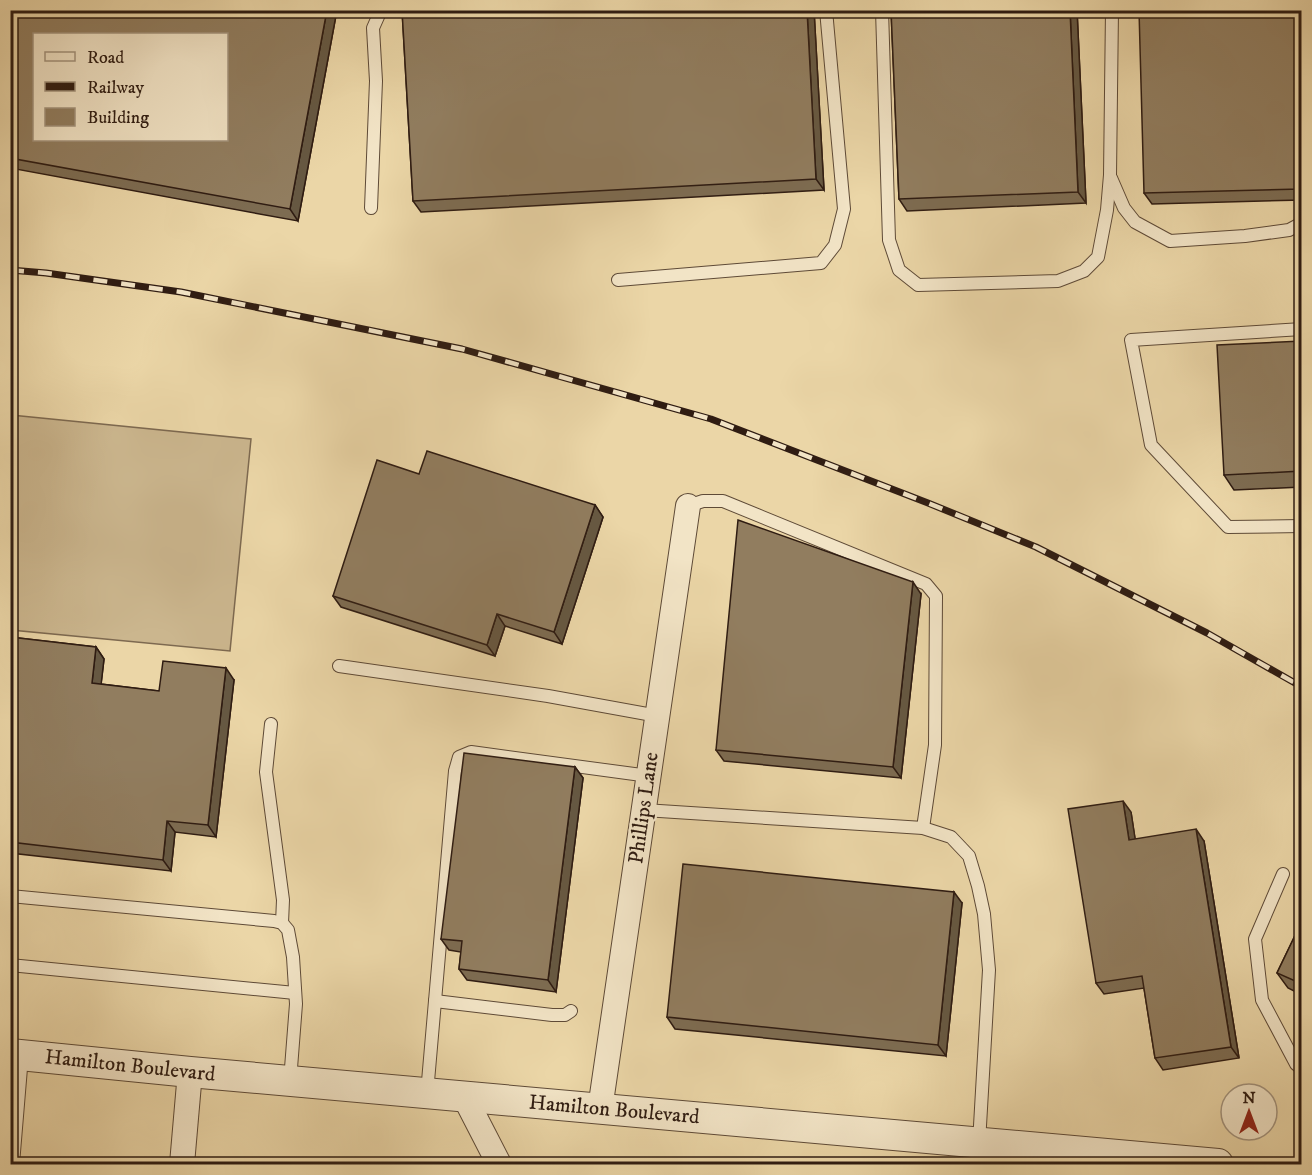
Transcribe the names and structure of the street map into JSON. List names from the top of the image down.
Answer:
{
  "streets": {
    "street": ["Phillips Lane", "Hamilton Boulevard"]
  },
  "crossings": [
    ["Phillips Lane", "Hamilton Boulevard"]
  ],
  "legend": ["Road", "Railway", "Building"],
  "north": "top"
}
